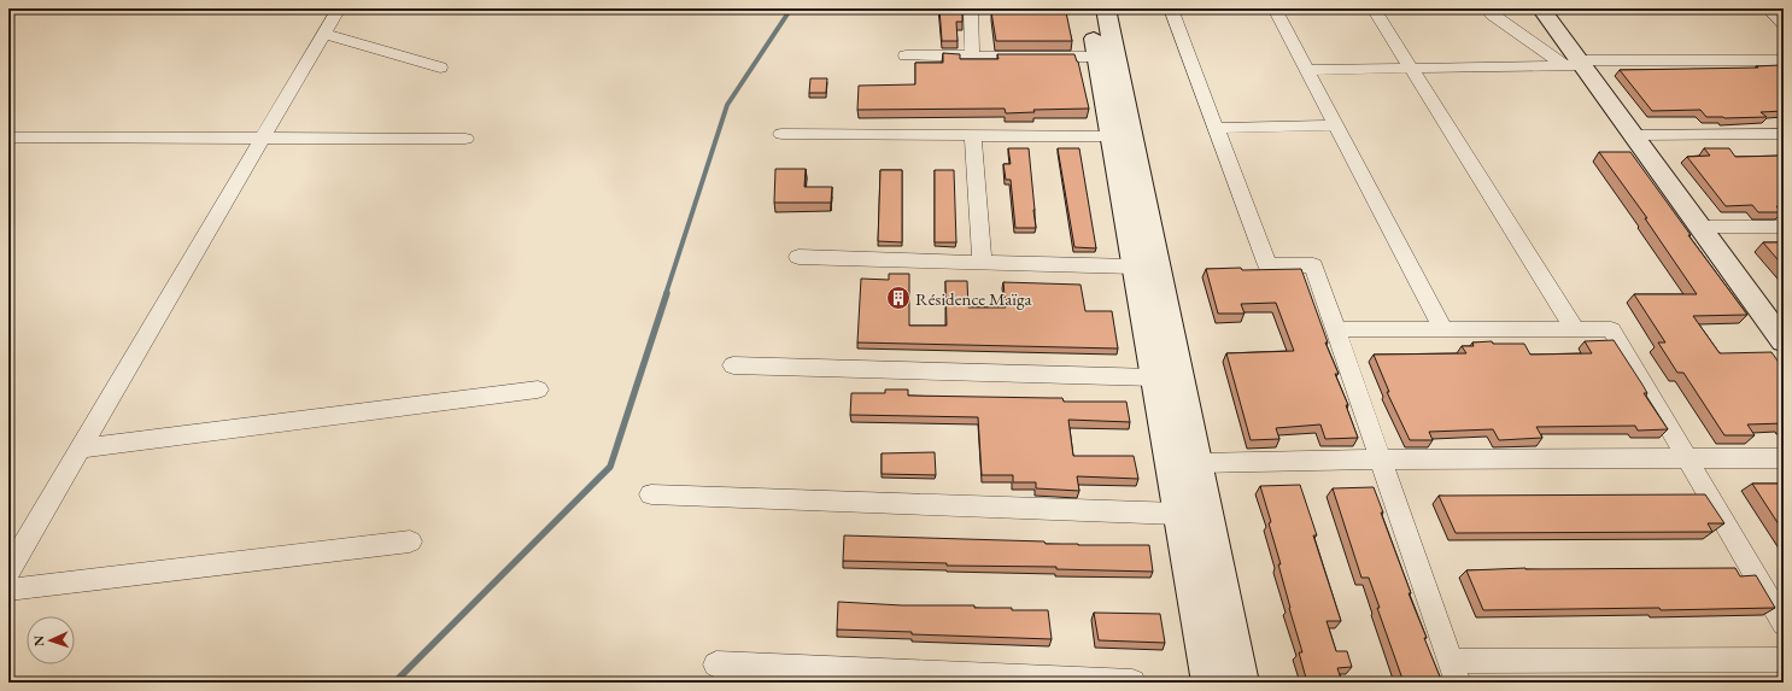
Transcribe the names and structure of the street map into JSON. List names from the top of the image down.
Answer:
{
  "places": {
    "building": ["Résidence Maïga"]
  },
  "north": "left"
}
